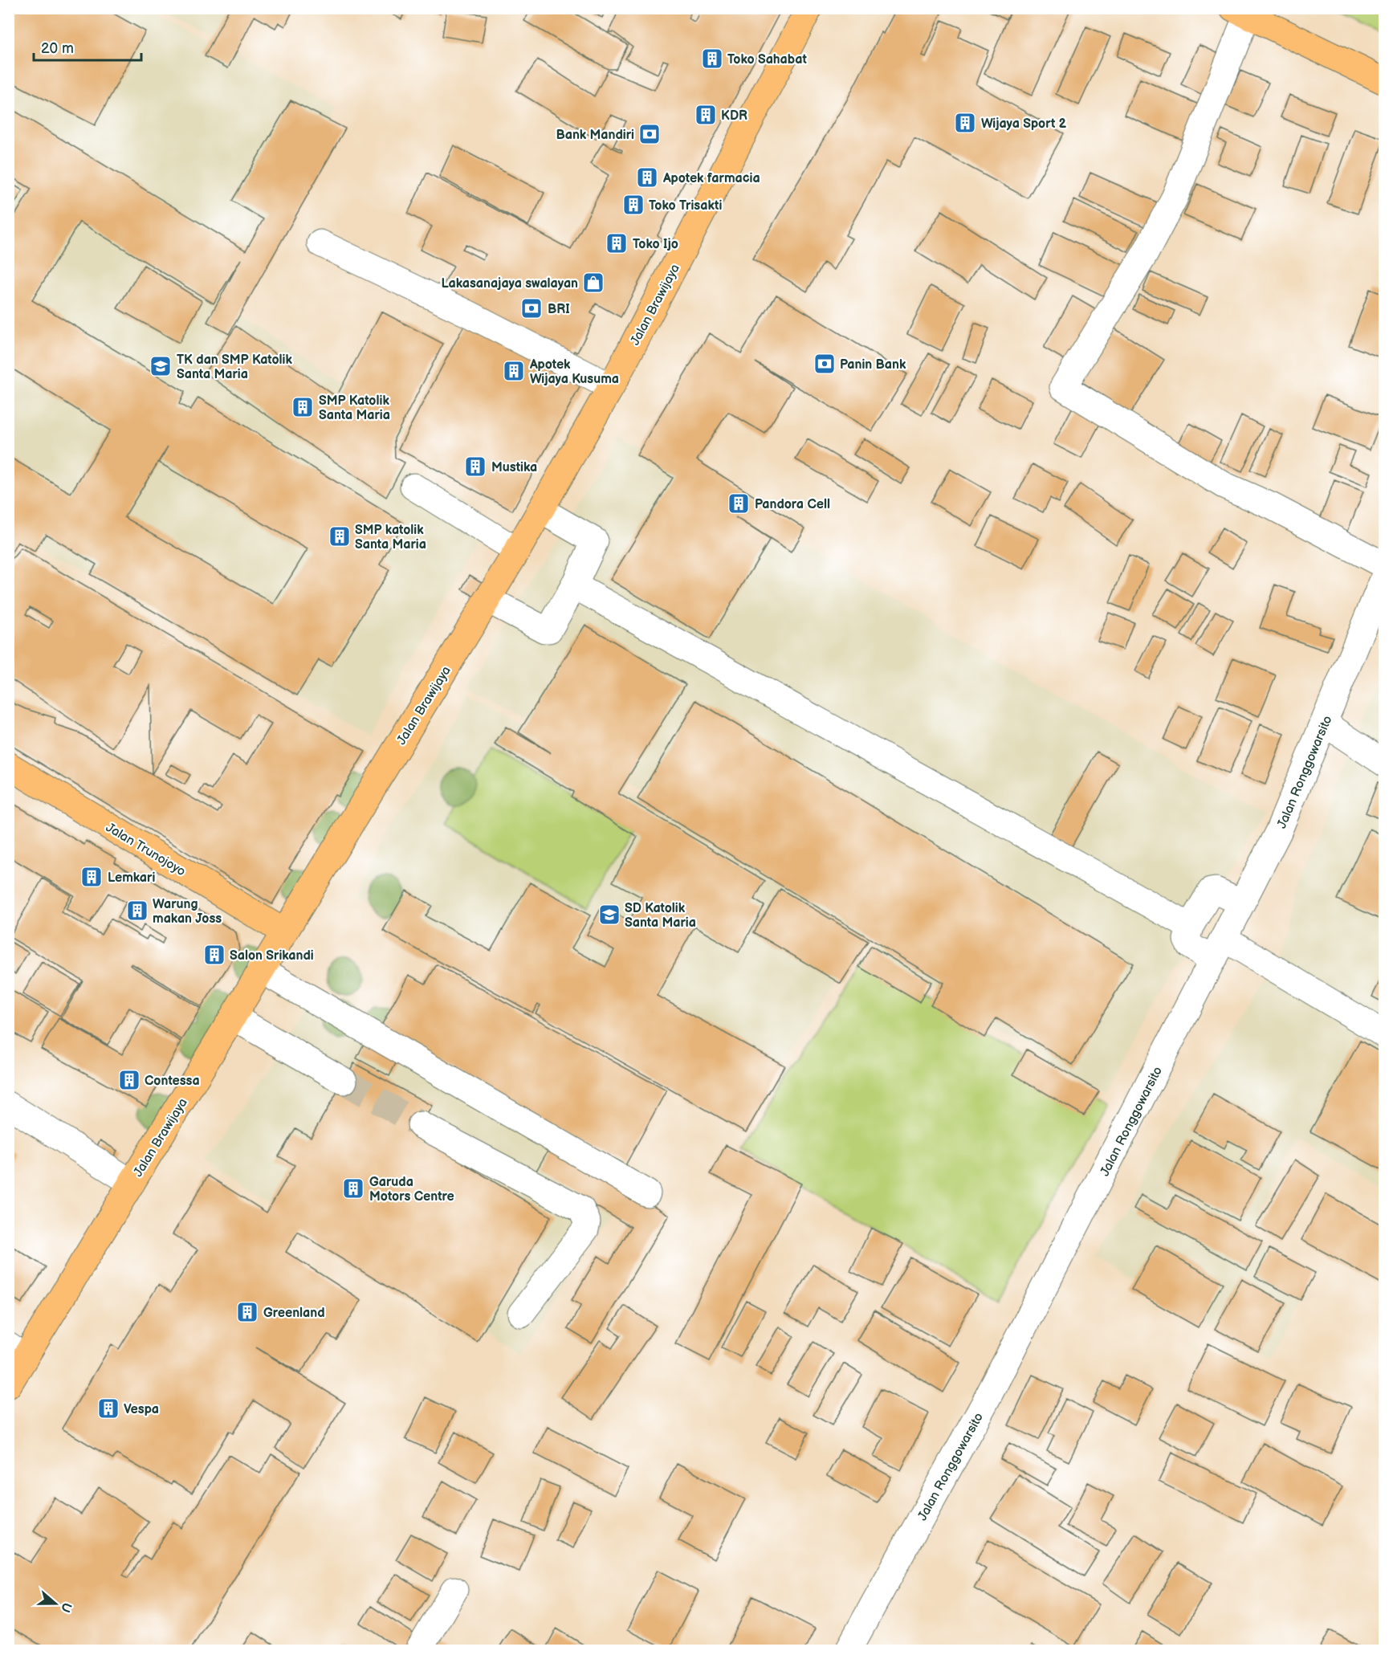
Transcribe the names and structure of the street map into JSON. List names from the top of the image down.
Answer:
{
  "streets": {
    "main road": ["Jalan Brawijaya", "Jalan Trunojoyo"],
    "street": ["Jalan Ronggowarsito"]
  },
  "crossings": [
    ["Jalan Brawijaya", "Jalan Trunojoyo"]
  ],
  "places": {
    "building": [
      "Toko Sahabat",
      "KDR",
      "Wijaya Sport 2",
      "Apotek farmacia",
      "Toko Trisakti",
      "Toko Ijo",
      "Apotek Wijaya Kusuma",
      "SMP Katolik Santa Maria",
      "Mustika",
      "Pandora Cell",
      "SMP katolik Santa Maria",
      "Lemkari",
      "Warung makan Joss",
      "Salon Srikandi",
      "Contessa",
      "Garuda Motors Centre",
      "Greenland",
      "Vespa"
    ],
    "bank": ["Bank Mandiri", "BRI", "Panin Bank"],
    "shop": ["Lakasanajaya swalayan"],
    "school or university": ["TK dan SMP Katolik Santa Maria", "SD Katolik Santa Maria"]
  },
  "scale_bar": "20 m",
  "north": "right"
}
